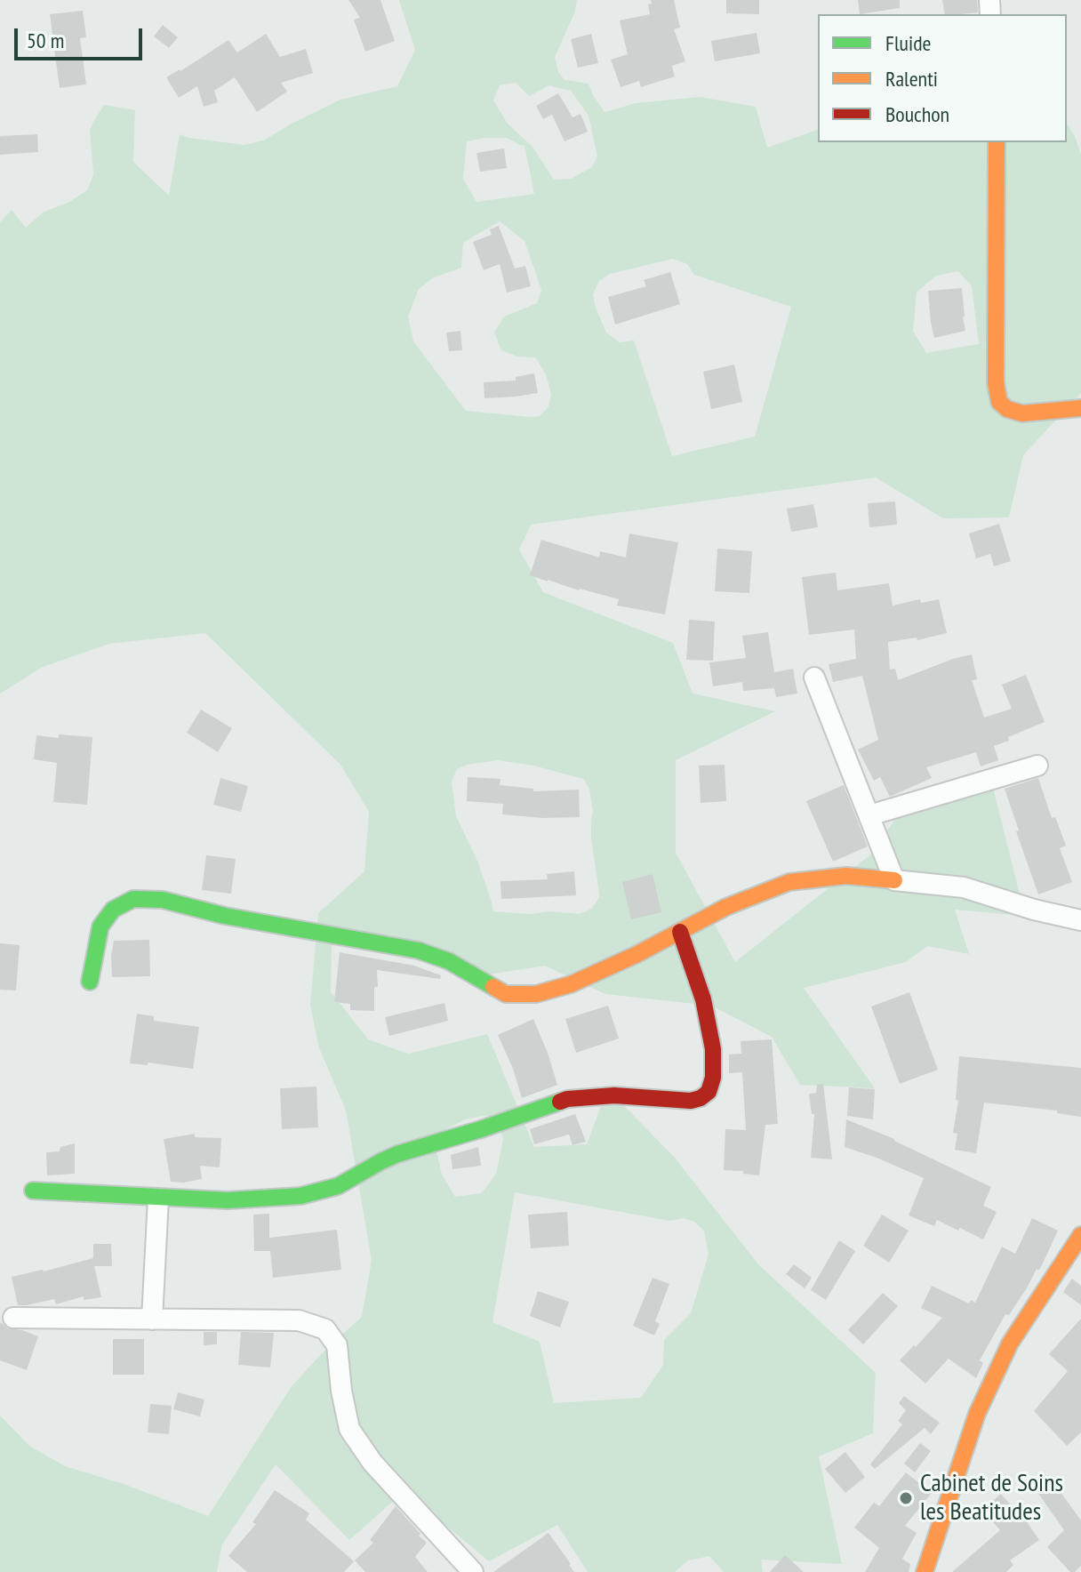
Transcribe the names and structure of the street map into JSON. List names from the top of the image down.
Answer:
{
  "places": ["Cabinet de Soins les Beatitudes"],
  "legend": ["Fluide", "Ralenti", "Bouchon"],
  "scale_bar": "50 m"
}
